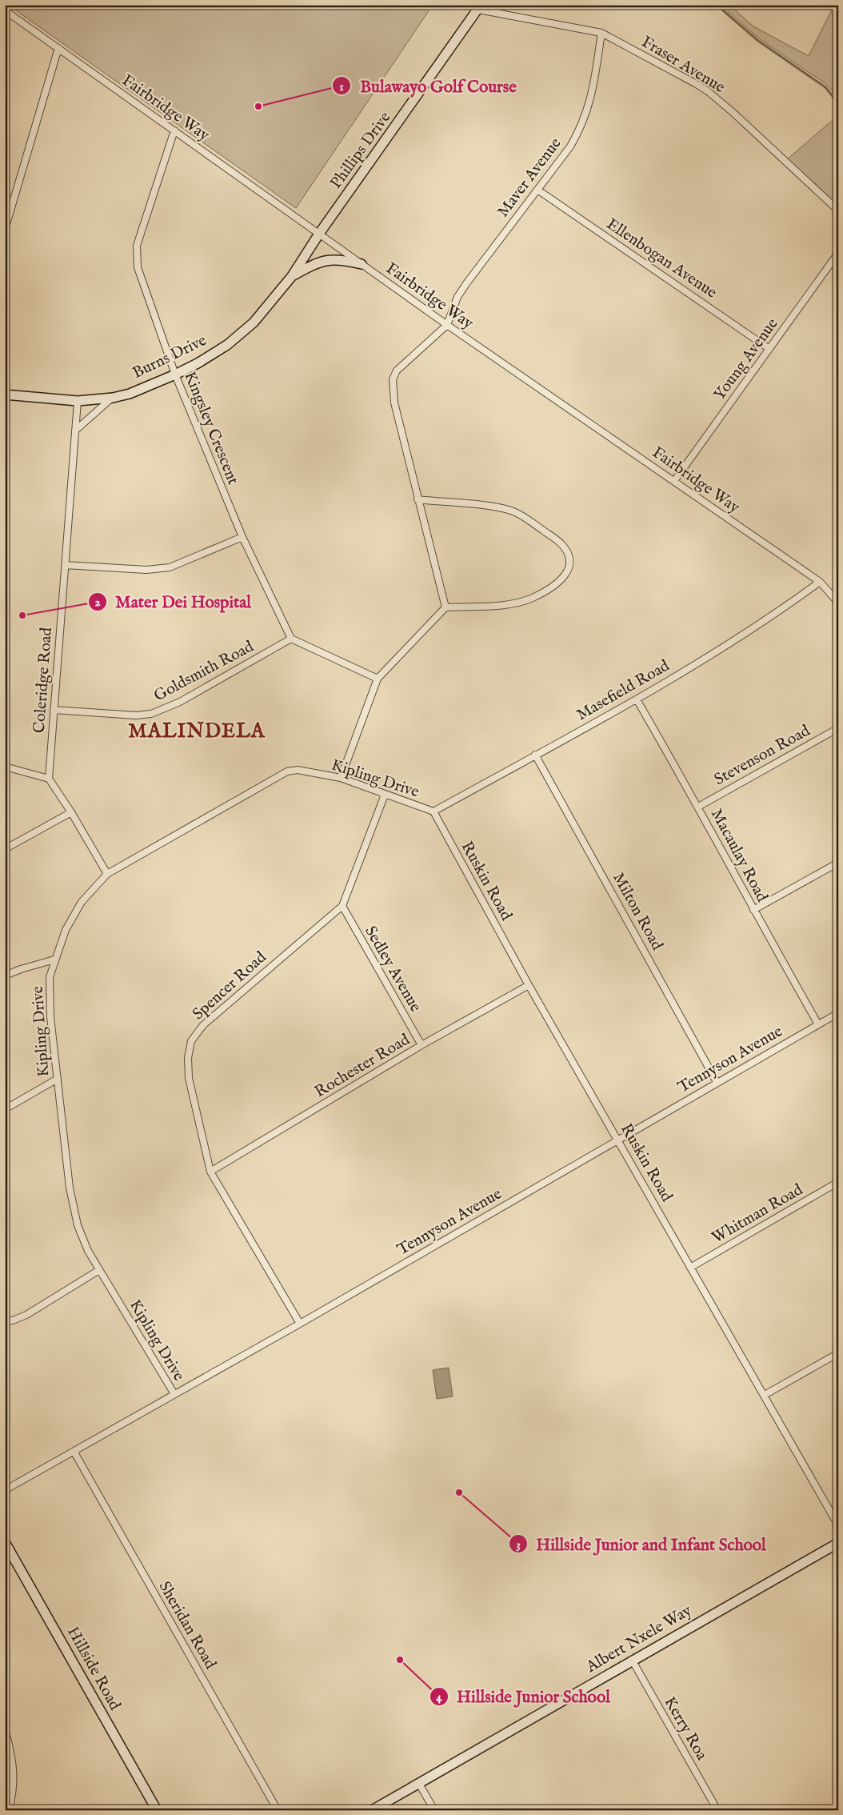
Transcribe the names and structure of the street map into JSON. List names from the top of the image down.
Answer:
{
  "streets": {
    "main road": [
      "Phillips Drive",
      "Burns Drive",
      "Albert Nxele Way",
      "Hillside Road"
    ],
    "street": [
      "Fraser Avenue",
      "Fairbridge Way",
      "Maver Avenue",
      "Ellenbogan Avenue",
      "Young Avenue",
      "Kingsley Crescent",
      "Goldsmith Road",
      "Coleridge Road",
      "Masefield Road",
      "Stevenson Road",
      "Kipling Drive",
      "Macaulay Road",
      "Ruskin Road",
      "Milton Road",
      "Sedley Avenue",
      "Spencer Road",
      "Tennyson Avenue",
      "Rochester Road",
      "Whitman Road",
      "Sheridan Road",
      "Kerry Roa"
    ]
  },
  "crossings": [
    ["Fraser Avenue", "Phillips Drive"],
    ["Fraser Avenue", "Maver Avenue"],
    ["Fairbridge Way", "Phillips Drive"],
    ["Fairbridge Way", "Maver Avenue"],
    ["Fairbridge Way", "Burns Drive"],
    ["Fairbridge Way", "Young Avenue"],
    ["Fairbridge Way", "Kingsley Crescent"],
    ["Fairbridge Way", "Masefield Road"],
    ["Phillips Drive", "Burns Drive"],
    ["Maver Avenue", "Ellenbogan Avenue"],
    ["Ellenbogan Avenue", "Young Avenue"],
    ["Burns Drive", "Kingsley Crescent"],
    ["Burns Drive", "Coleridge Road"],
    ["Kingsley Crescent", "Goldsmith Road"],
    ["Goldsmith Road", "Coleridge Road"],
    ["Masefield Road", "Kipling Drive"],
    ["Masefield Road", "Macaulay Road"],
    ["Masefield Road", "Ruskin Road"],
    ["Masefield Road", "Milton Road"],
    ["Stevenson Road", "Macaulay Road"],
    ["Kipling Drive", "Ruskin Road"],
    ["Kipling Drive", "Spencer Road"],
    ["Kipling Drive", "Tennyson Avenue"],
    ["Macaulay Road", "Tennyson Avenue"],
    ["Ruskin Road", "Tennyson Avenue"],
    ["Ruskin Road", "Rochester Road"],
    ["Ruskin Road", "Whitman Road"],
    ["Milton Road", "Tennyson Avenue"],
    ["Sedley Avenue", "Spencer Road"],
    ["Sedley Avenue", "Rochester Road"],
    ["Spencer Road", "Tennyson Avenue"],
    ["Spencer Road", "Rochester Road"],
    ["Tennyson Avenue", "Sheridan Road"],
    ["Albert Nxele Way", "Kerry Roa"]
  ],
  "districts": ["MALINDELA"],
  "places": [
    "Bulawayo Golf Course",
    "Mater Dei Hospital",
    "Hillside Junior and Infant School",
    "Hillside Junior School"
  ]
}
